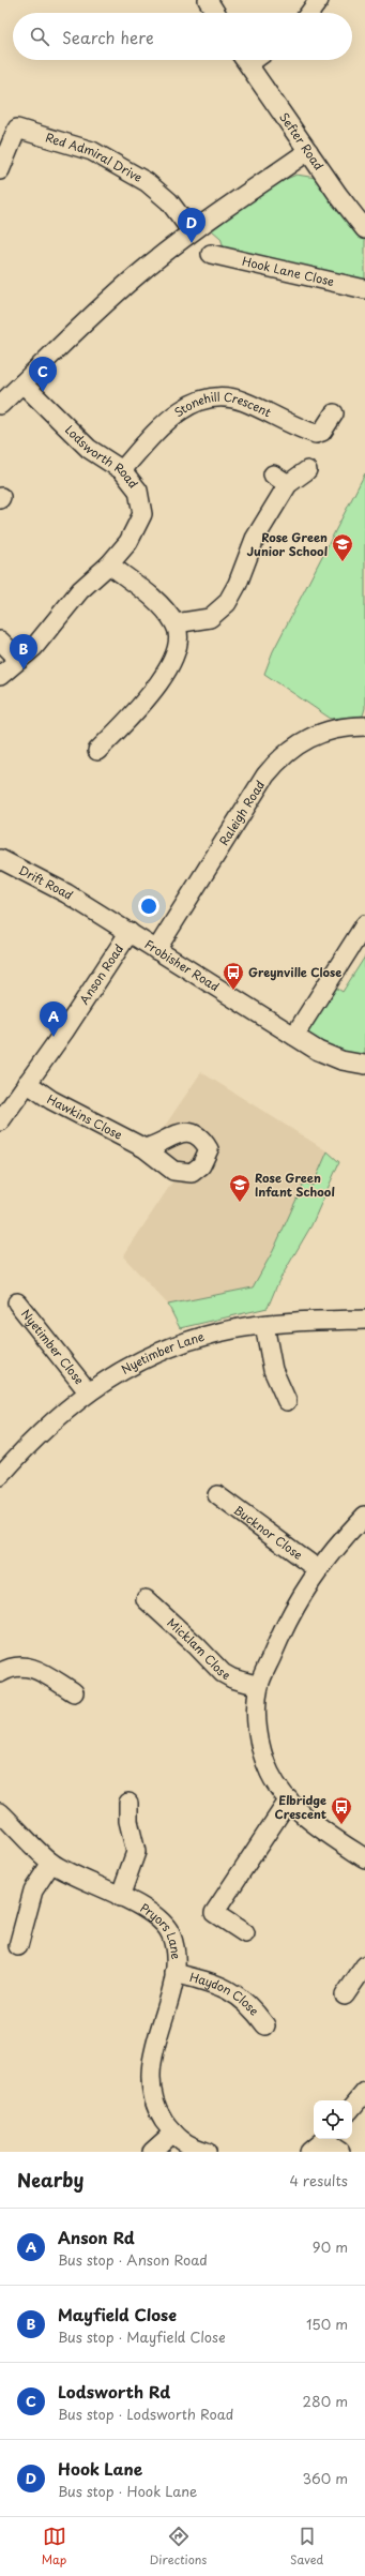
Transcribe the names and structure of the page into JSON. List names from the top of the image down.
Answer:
{
  "streets": {
    "street": [
      "Sefter Road",
      "Red Admiral Drive",
      "Hook Lane Close",
      "Stonehill Crescent",
      "Lodsworth Road",
      "Raleigh Road",
      "Drift Road",
      "Frobisher Road",
      "Anson Road",
      "Hawkins Close",
      "Nyetimber Close",
      "Nyetimber Lane",
      "Bucknor Close",
      "Micklam Close",
      "Pryors Lane",
      "Haydon Close"
    ]
  },
  "crossings": [
    ["Stonehill Crescent", "Lodsworth Road"],
    ["Raleigh Road", "Frobisher Road"],
    ["Drift Road", "Frobisher Road"],
    ["Frobisher Road", "Anson Road"],
    ["Anson Road", "Hawkins Close"],
    ["Nyetimber Close", "Nyetimber Lane"],
    ["Pryors Lane", "Haydon Close"]
  ],
  "places": {
    "school or university": ["Rose Green Junior School", "Rose Green Infant School"],
    "bus stop": ["Greynville Close", "Elbridge Crescent"]
  },
  "page": {
    "search": "Search here",
    "pins": [
      "D",
      "C",
      "B",
      "A"
    ],
    "heading": ["Nearby", "4 results"],
    "list": [
      {
        "mark": "A",
        "name": "Anson Rd",
        "note": "Bus stop · Anson Road",
        "value": "90 m"
      },
      {
        "mark": "B",
        "name": "Mayfield Close",
        "note": "Bus stop · Mayfield Close",
        "value": "150 m"
      },
      {
        "mark": "C",
        "name": "Lodsworth Rd",
        "note": "Bus stop · Lodsworth Road",
        "value": "280 m"
      },
      {
        "mark": "D",
        "name": "Hook Lane",
        "note": "Bus stop · Hook Lane",
        "value": "360 m"
      }
    ],
    "nav": ["Map", "Directions", "Saved"]
  }
}
